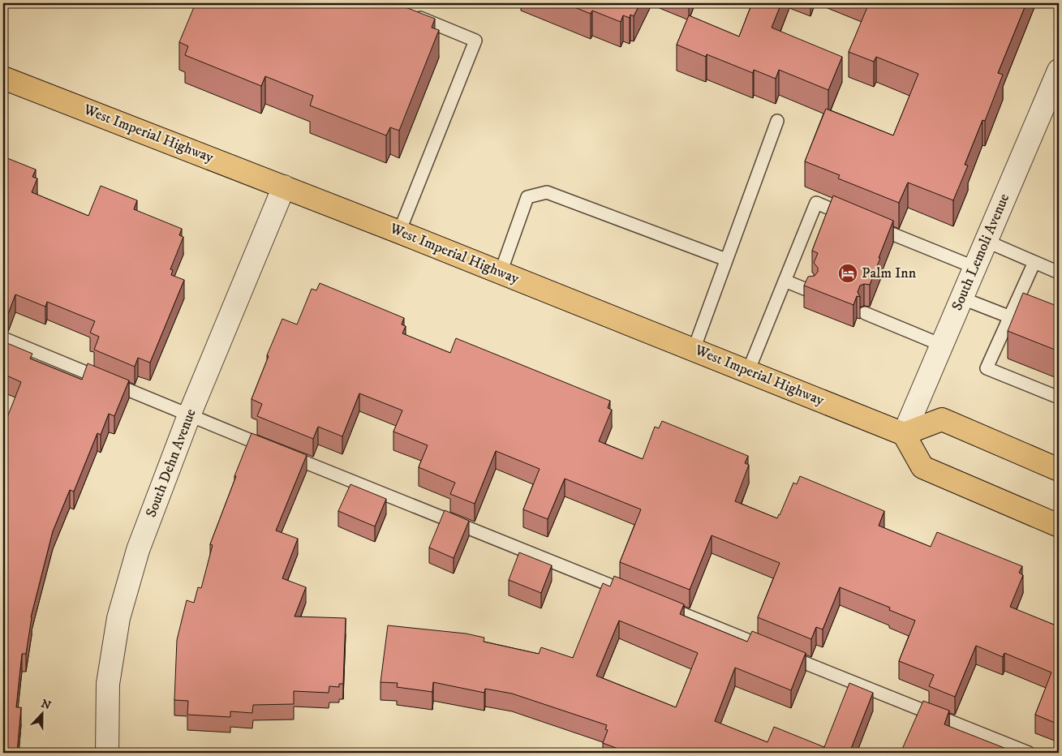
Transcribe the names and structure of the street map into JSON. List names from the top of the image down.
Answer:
{
  "streets": {
    "main road": ["West Imperial Highway"],
    "street": ["South Lemoli Avenue", "South Dehn Avenue"]
  },
  "crossings": [
    ["West Imperial Highway", "South Lemoli Avenue"],
    ["West Imperial Highway", "South Dehn Avenue"]
  ],
  "places": {
    "hotel": ["Palm Inn"]
  },
  "north": "top"
}
